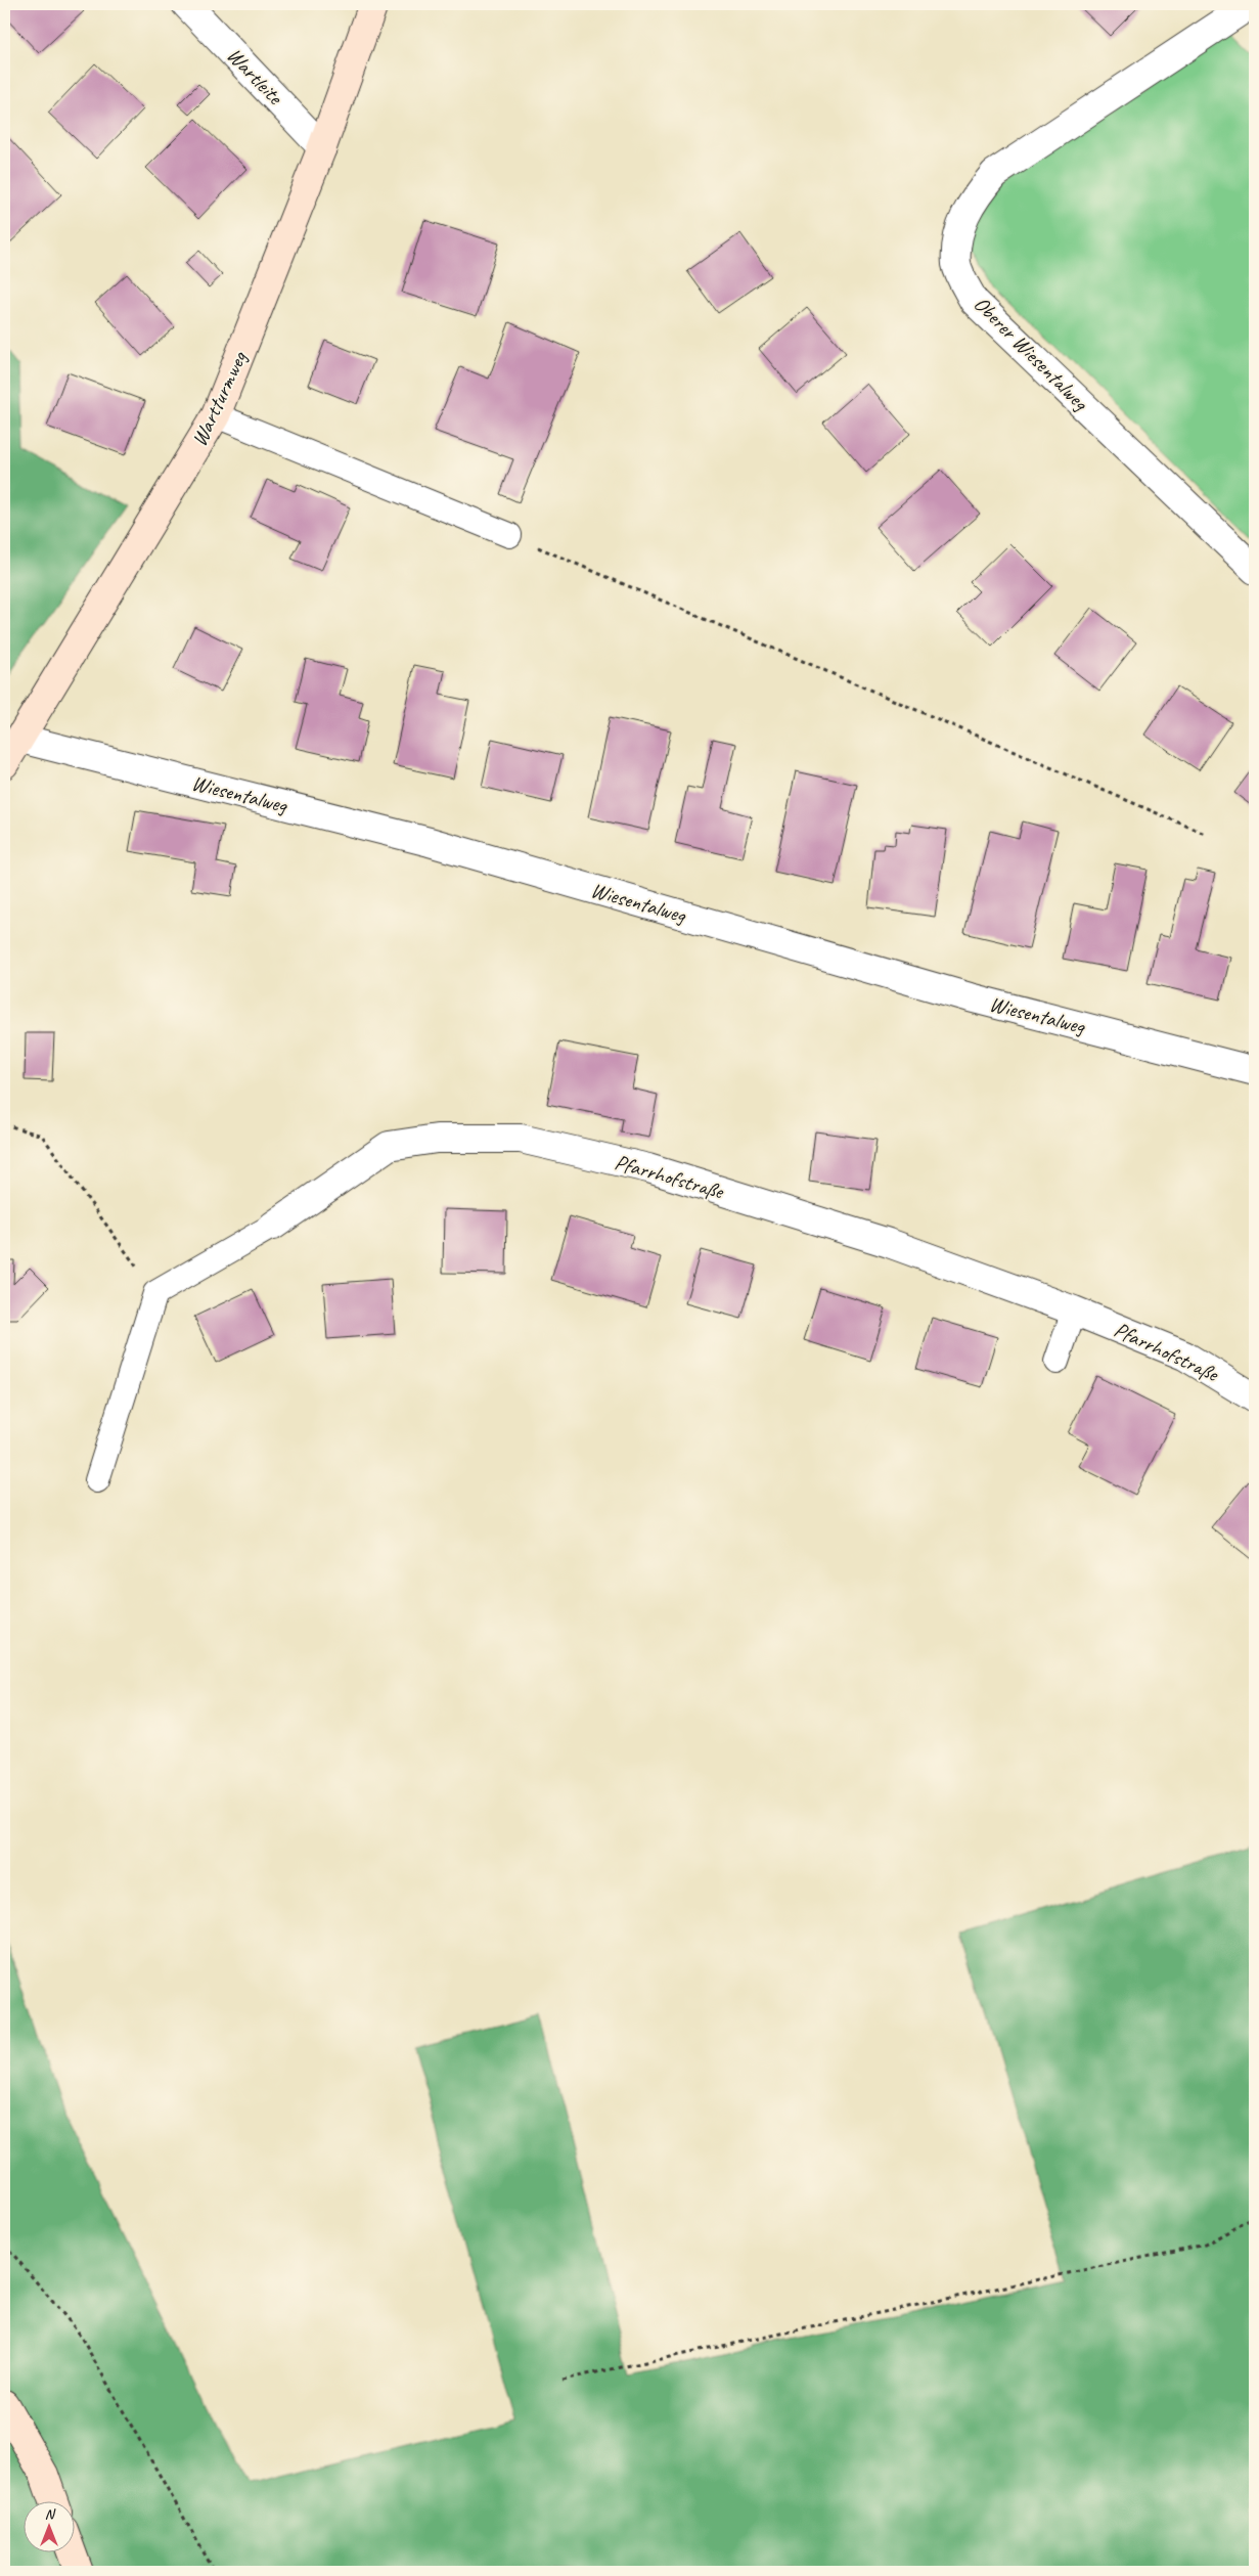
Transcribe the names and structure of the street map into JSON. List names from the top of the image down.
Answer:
{
  "streets": {
    "street": [
      "Wartleite",
      "Oberer Wiesentalweg",
      "Wartturmweg",
      "Wiesentalweg",
      "Pfarrhofstraße"
    ]
  },
  "crossings": [
    ["Wartleite", "Wartturmweg"],
    ["Wartturmweg", "Wiesentalweg"]
  ],
  "north": "top"
}
